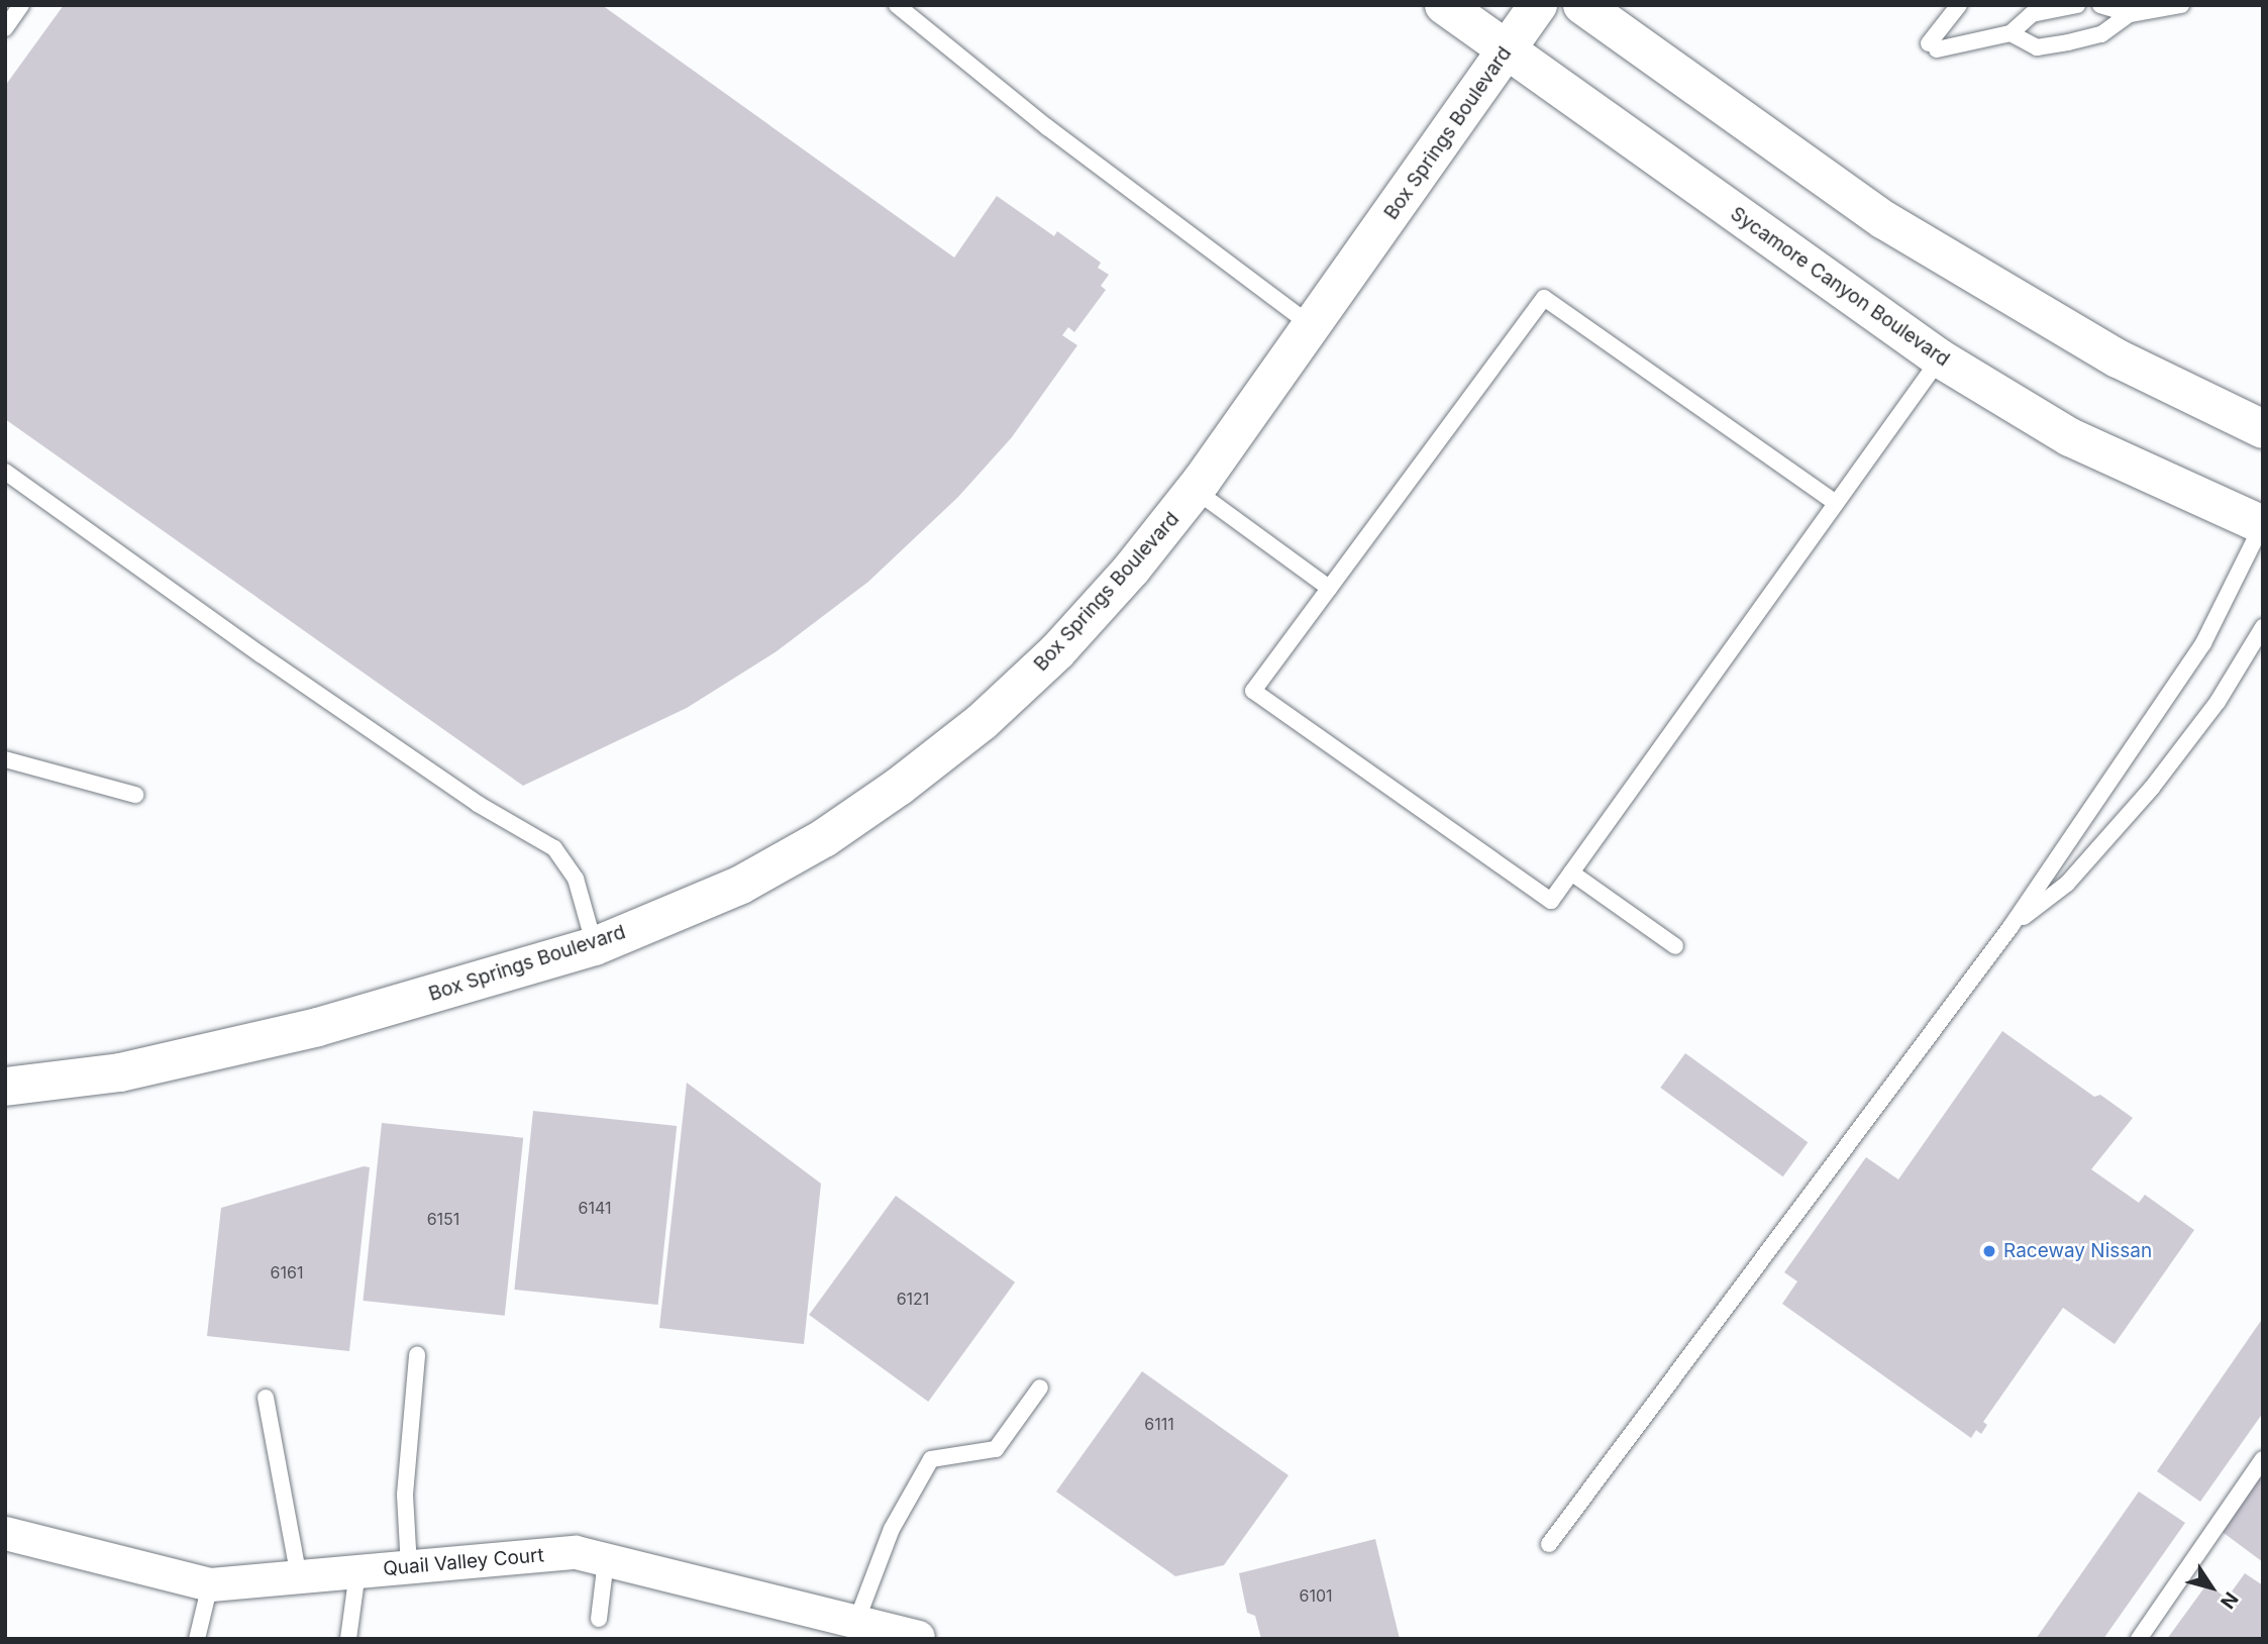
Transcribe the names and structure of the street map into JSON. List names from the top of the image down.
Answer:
{
  "streets": {
    "street": ["Box Springs Boulevard", "Sycamore Canyon Boulevard", "Quail Valley Court"]
  },
  "crossings": [
    ["Box Springs Boulevard", "Sycamore Canyon Boulevard"]
  ],
  "places": ["Raceway Nissan"],
  "house_numbers": [
    "6141",
    "6151",
    "6161",
    "6121",
    "6111",
    "6101"
  ],
  "north": "bottom right"
}
